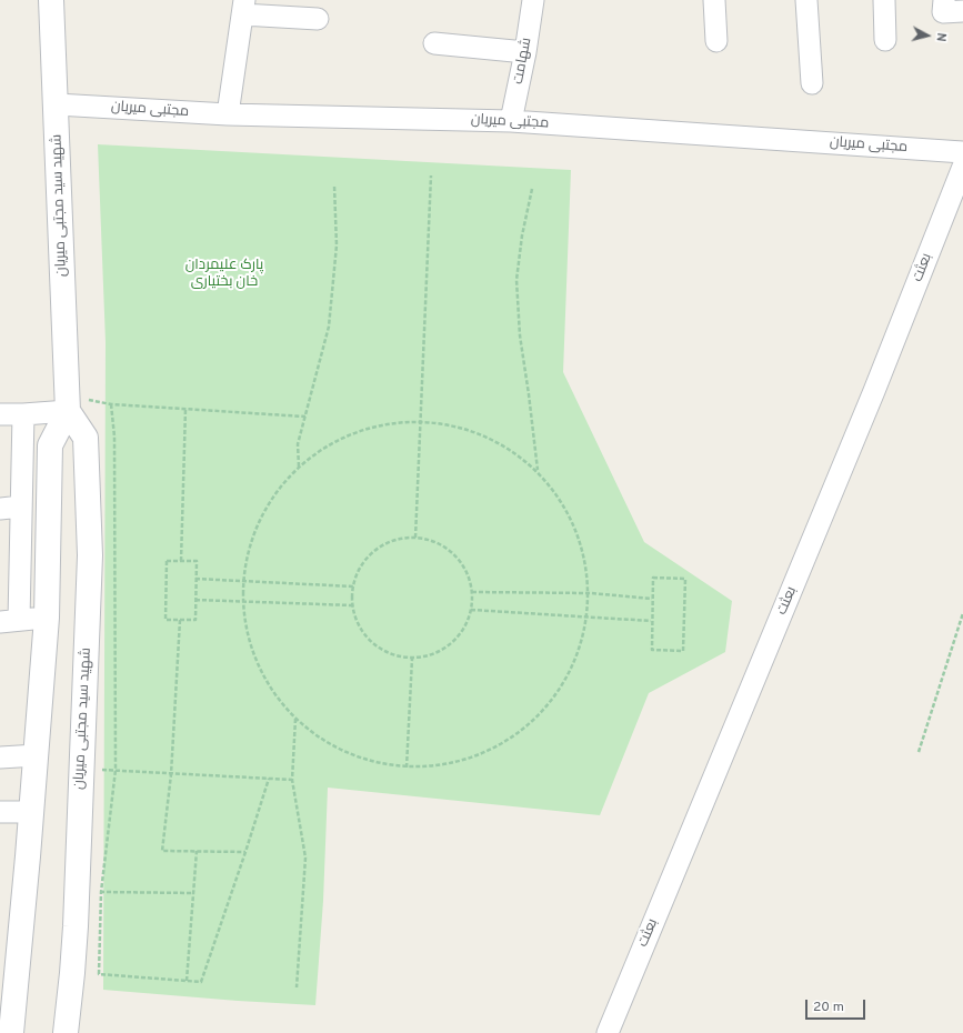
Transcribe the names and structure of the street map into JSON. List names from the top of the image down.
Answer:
{
  "streets": {
    "street": [
      "شهامت",
      "مجتبی میریان",
      "شهید سید مجتبی میریان",
      "بعثت"
    ]
  },
  "crossings": [
    ["شهامت", "مجتبی میریان"],
    ["مجتبی میریان", "شهید سید مجتبی میریان"]
  ],
  "parks": ["پارک علیمردان خان بختیاری"],
  "scale_bar": "20 m",
  "north": "right"
}
